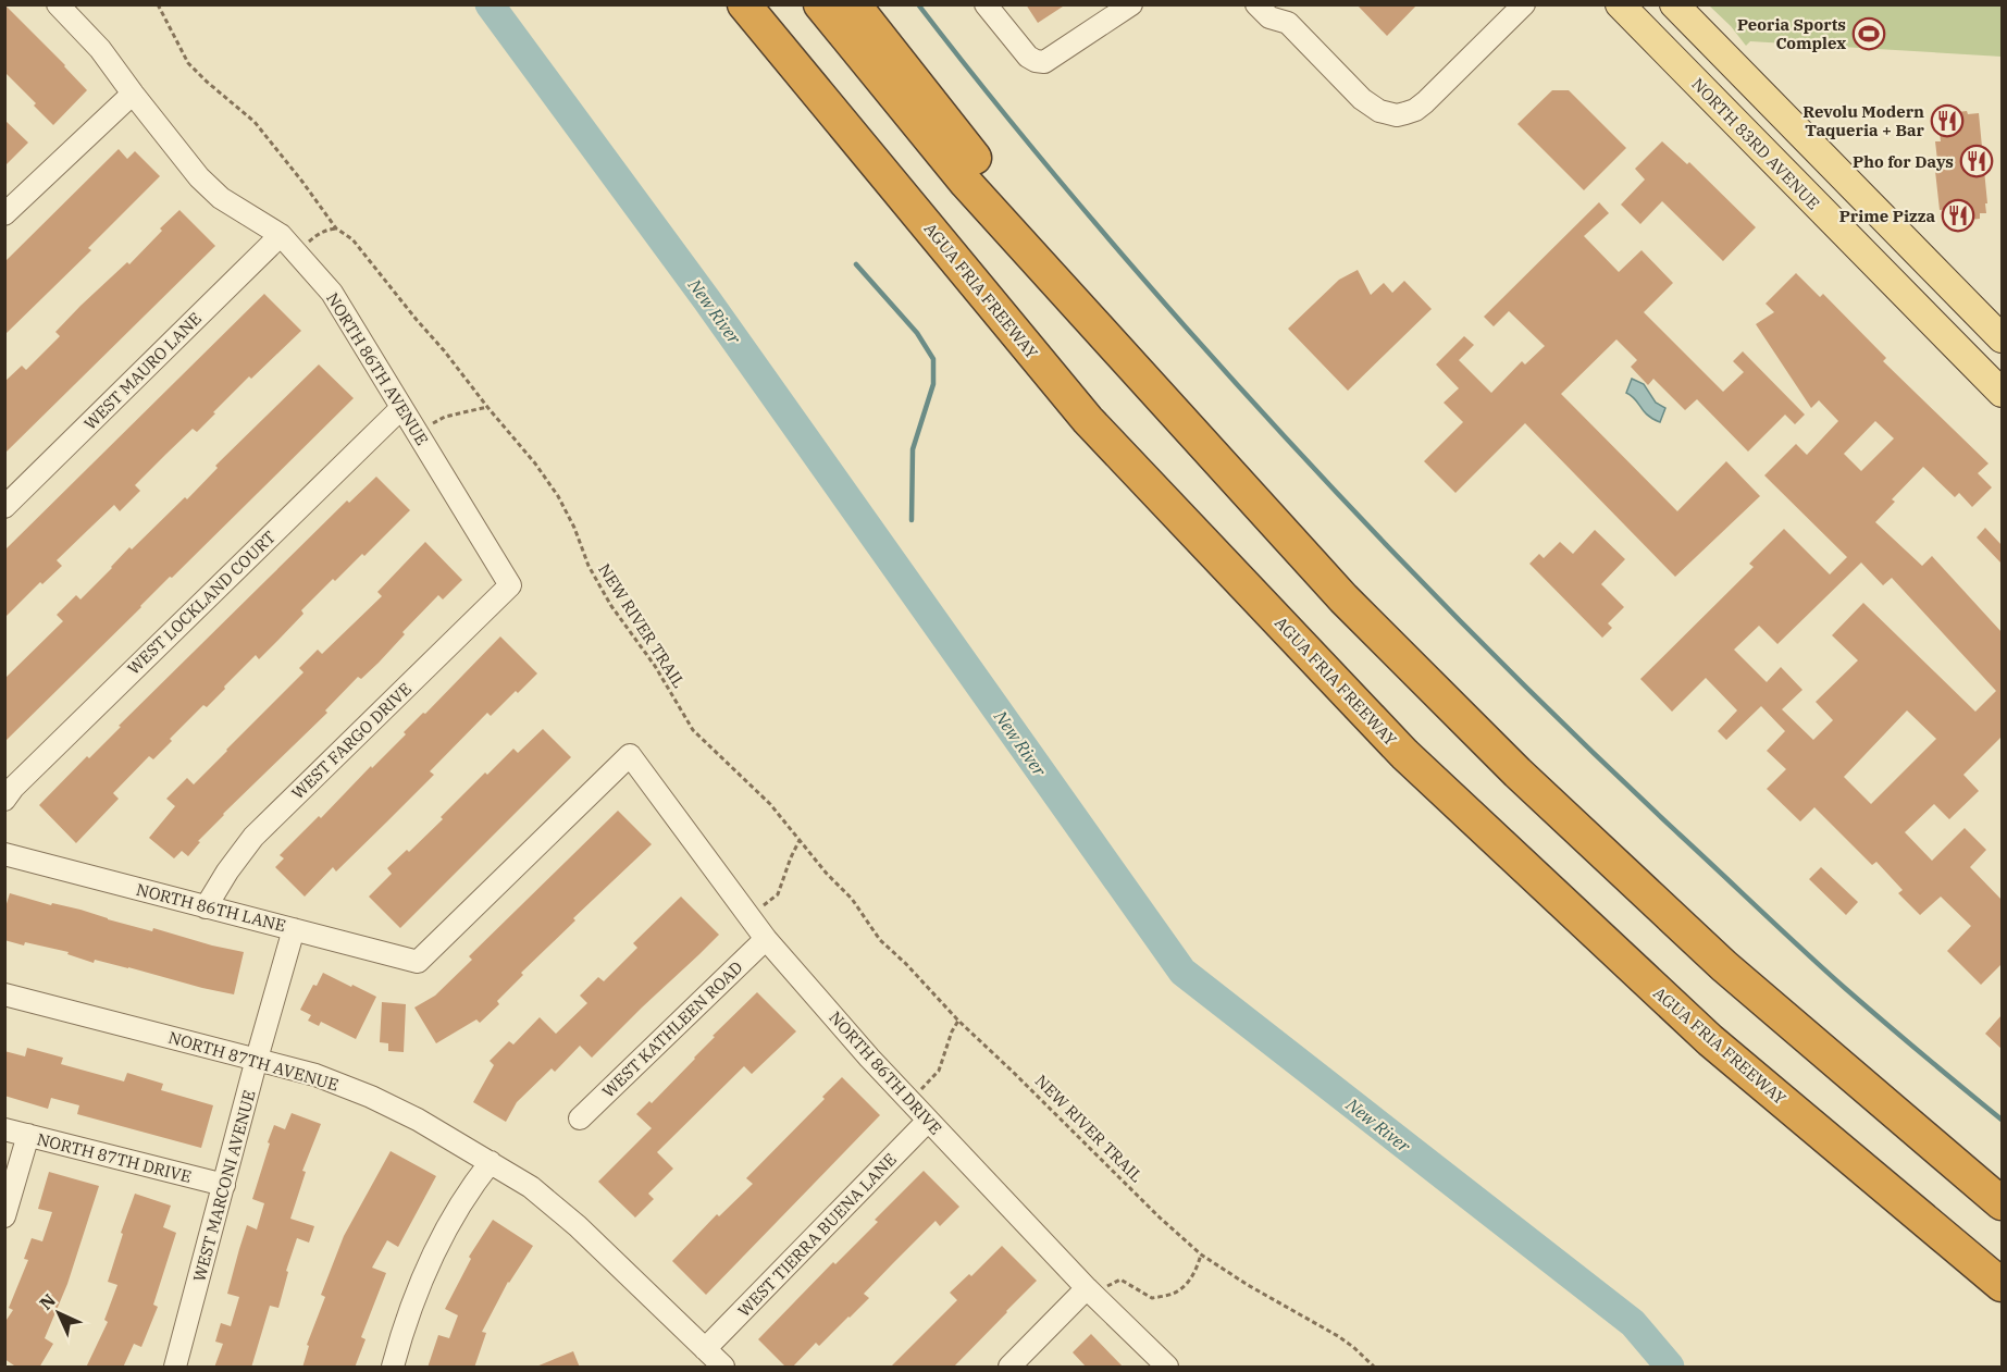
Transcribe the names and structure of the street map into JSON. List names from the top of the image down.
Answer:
{
  "streets": {
    "highway": ["AGUA FRIA FREEWAY"],
    "main road": ["NORTH 83RD AVENUE"],
    "street": [
      "NORTH 86TH AVENUE",
      "WEST MAURO LANE",
      "WEST LOCKLAND COURT",
      "WEST FARGO DRIVE",
      "NORTH 86TH LANE",
      "WEST KATHLEEN ROAD",
      "NORTH 87TH AVENUE",
      "NORTH 86TH DRIVE",
      "NORTH 87TH DRIVE",
      "WEST MARCONI AVENUE",
      "WEST TIERRA BUENA LANE"
    ],
    "path": ["NEW RIVER TRAIL"]
  },
  "crossings": [
    ["NORTH 86TH AVENUE", "WEST MAURO LANE"],
    ["NORTH 86TH AVENUE", "WEST LOCKLAND COURT"],
    ["NORTH 86TH AVENUE", "WEST FARGO DRIVE"],
    ["WEST FARGO DRIVE", "NORTH 86TH LANE"],
    ["NORTH 86TH LANE", "NORTH 86TH DRIVE"],
    ["NORTH 86TH LANE", "WEST MARCONI AVENUE"],
    ["WEST KATHLEEN ROAD", "NORTH 86TH DRIVE"],
    ["NORTH 87TH AVENUE", "WEST MARCONI AVENUE"],
    ["NORTH 87TH AVENUE", "WEST TIERRA BUENA LANE"],
    ["NORTH 86TH DRIVE", "WEST TIERRA BUENA LANE"],
    ["NORTH 87TH DRIVE", "WEST MARCONI AVENUE"]
  ],
  "water": ["New River"],
  "places": {
    "sports": ["Peoria Sports Complex"],
    "restaurant": ["Revolu Modern Taqueria + Bar", "Pho for Days", "Prime Pizza"]
  },
  "north": "top left"
}
